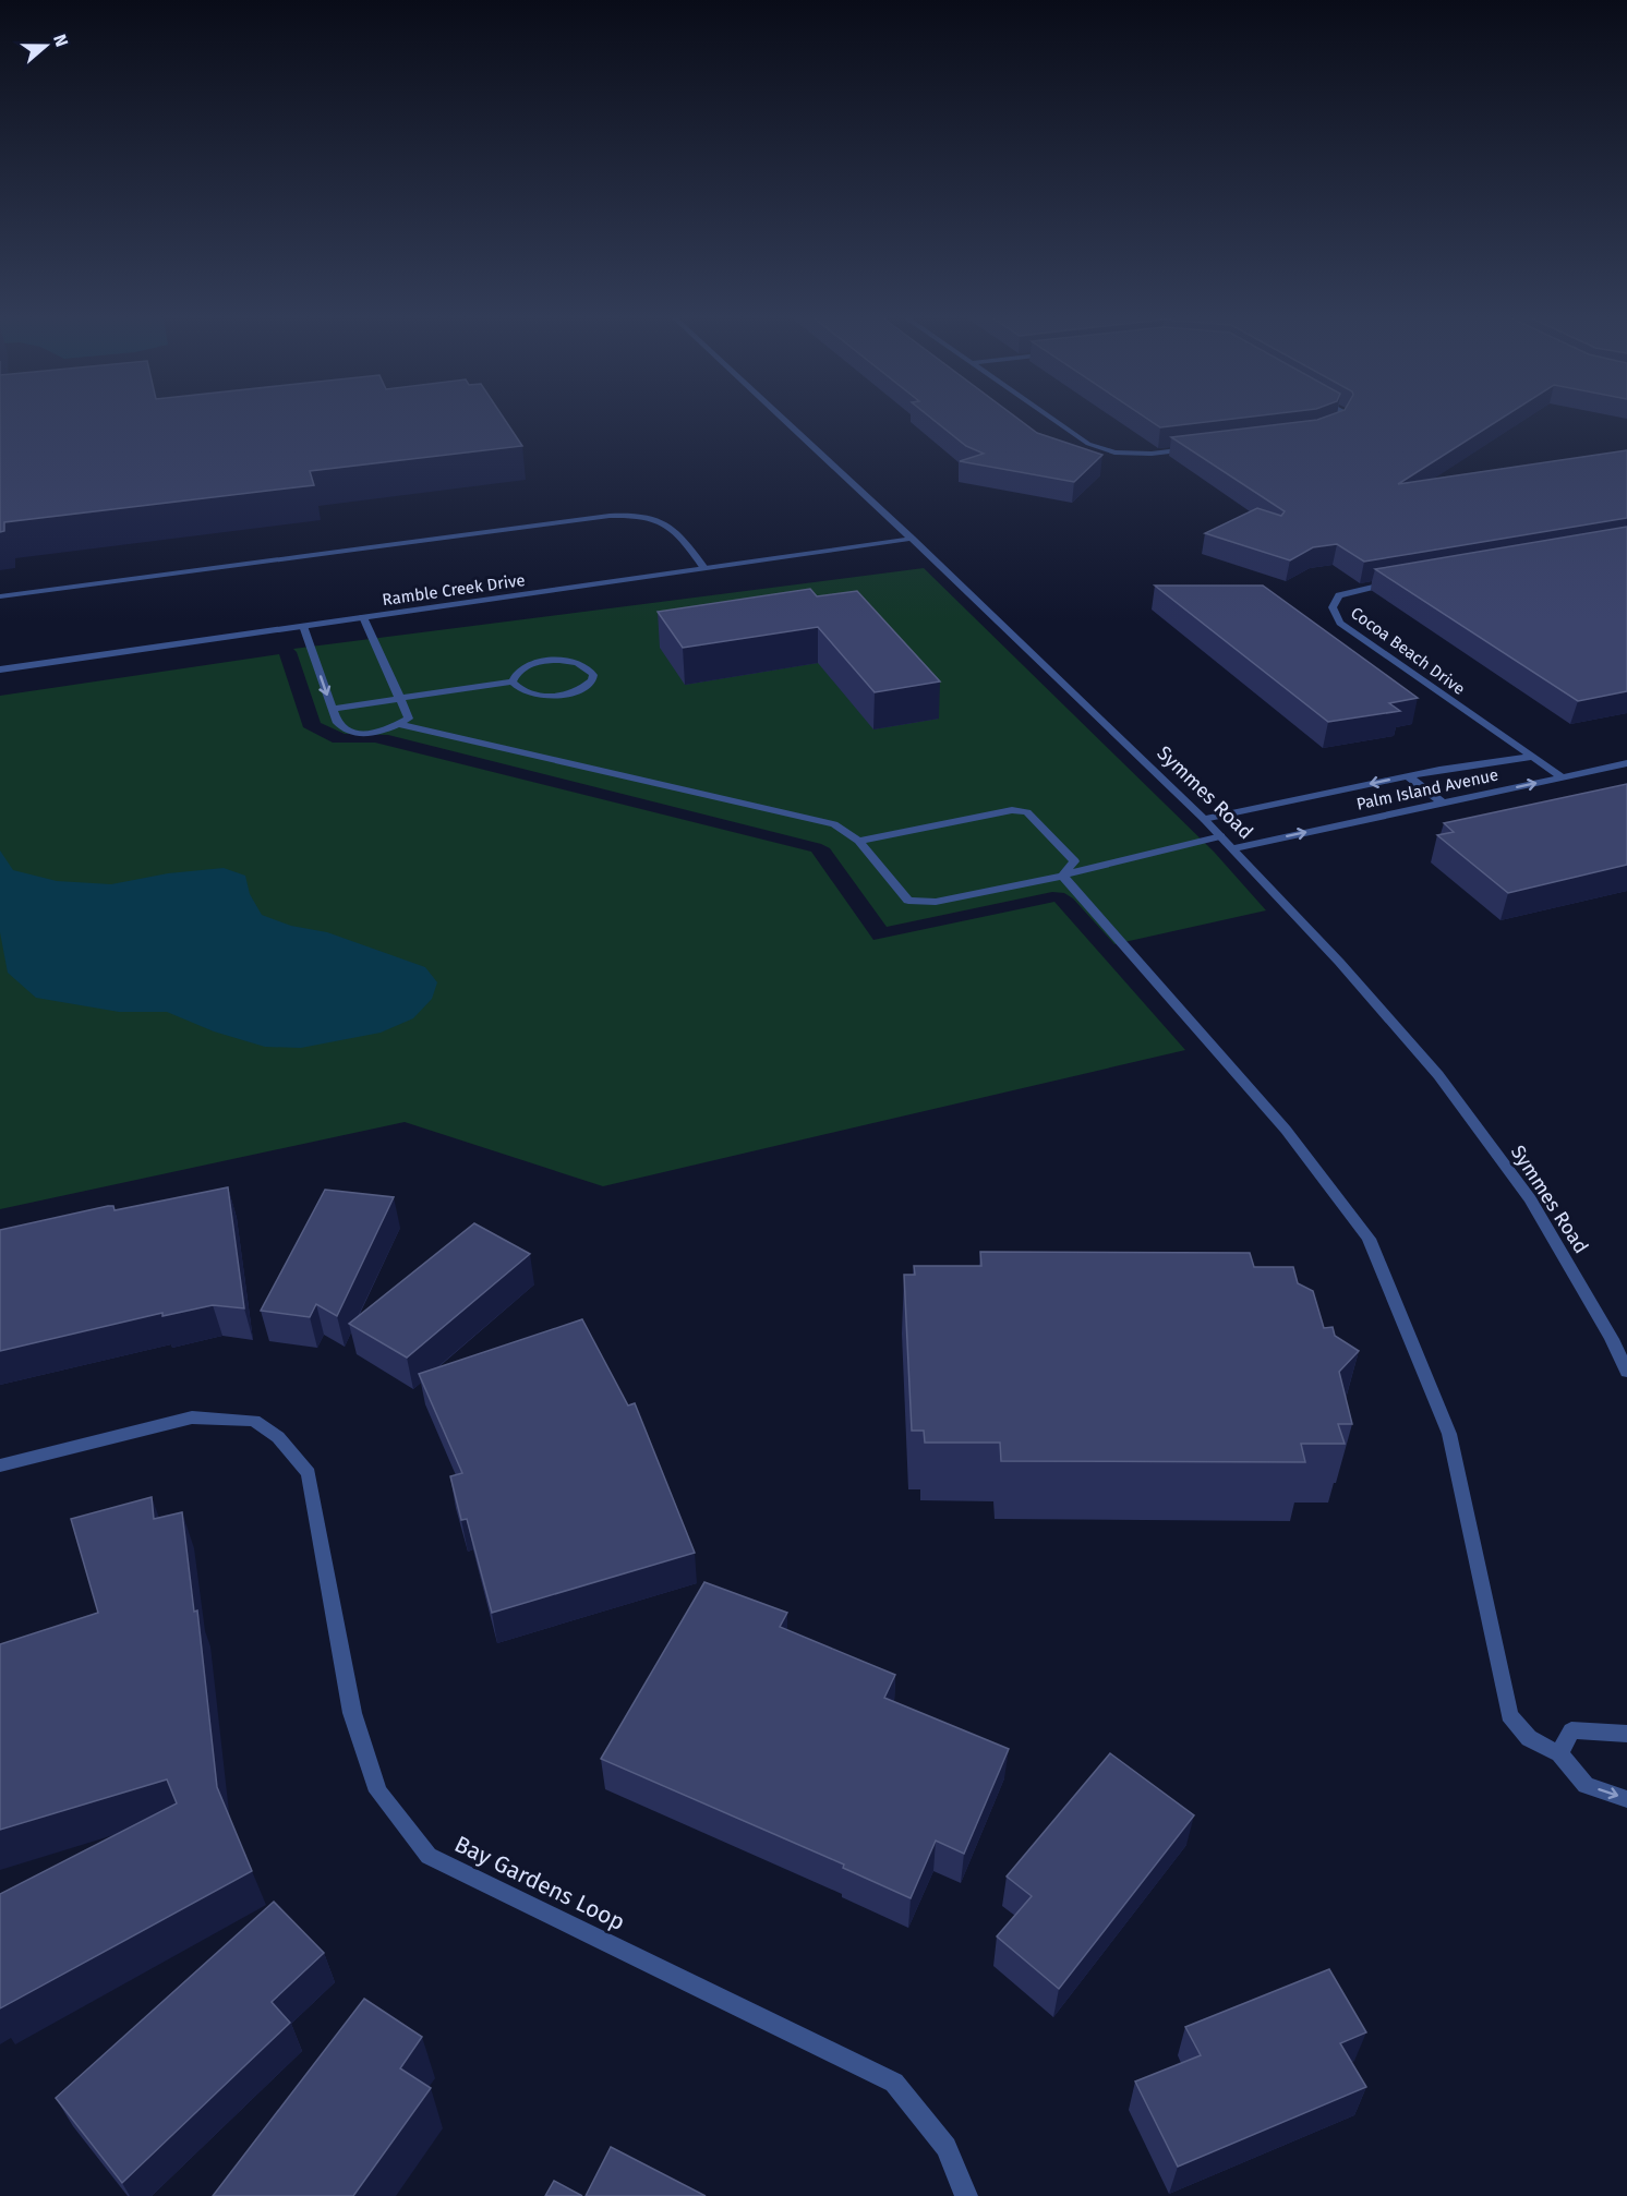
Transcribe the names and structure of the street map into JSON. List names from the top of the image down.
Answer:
{
  "streets": {
    "street": [
      "Ramble Creek Drive",
      "Cocoa Beach Drive",
      "Palm Island Avenue",
      "Symmes Road",
      "Bay Gardens Loop"
    ]
  },
  "crossings": [
    ["Ramble Creek Drive", "Symmes Road"],
    ["Cocoa Beach Drive", "Palm Island Avenue"],
    ["Palm Island Avenue", "Symmes Road"]
  ],
  "north": "right"
}
